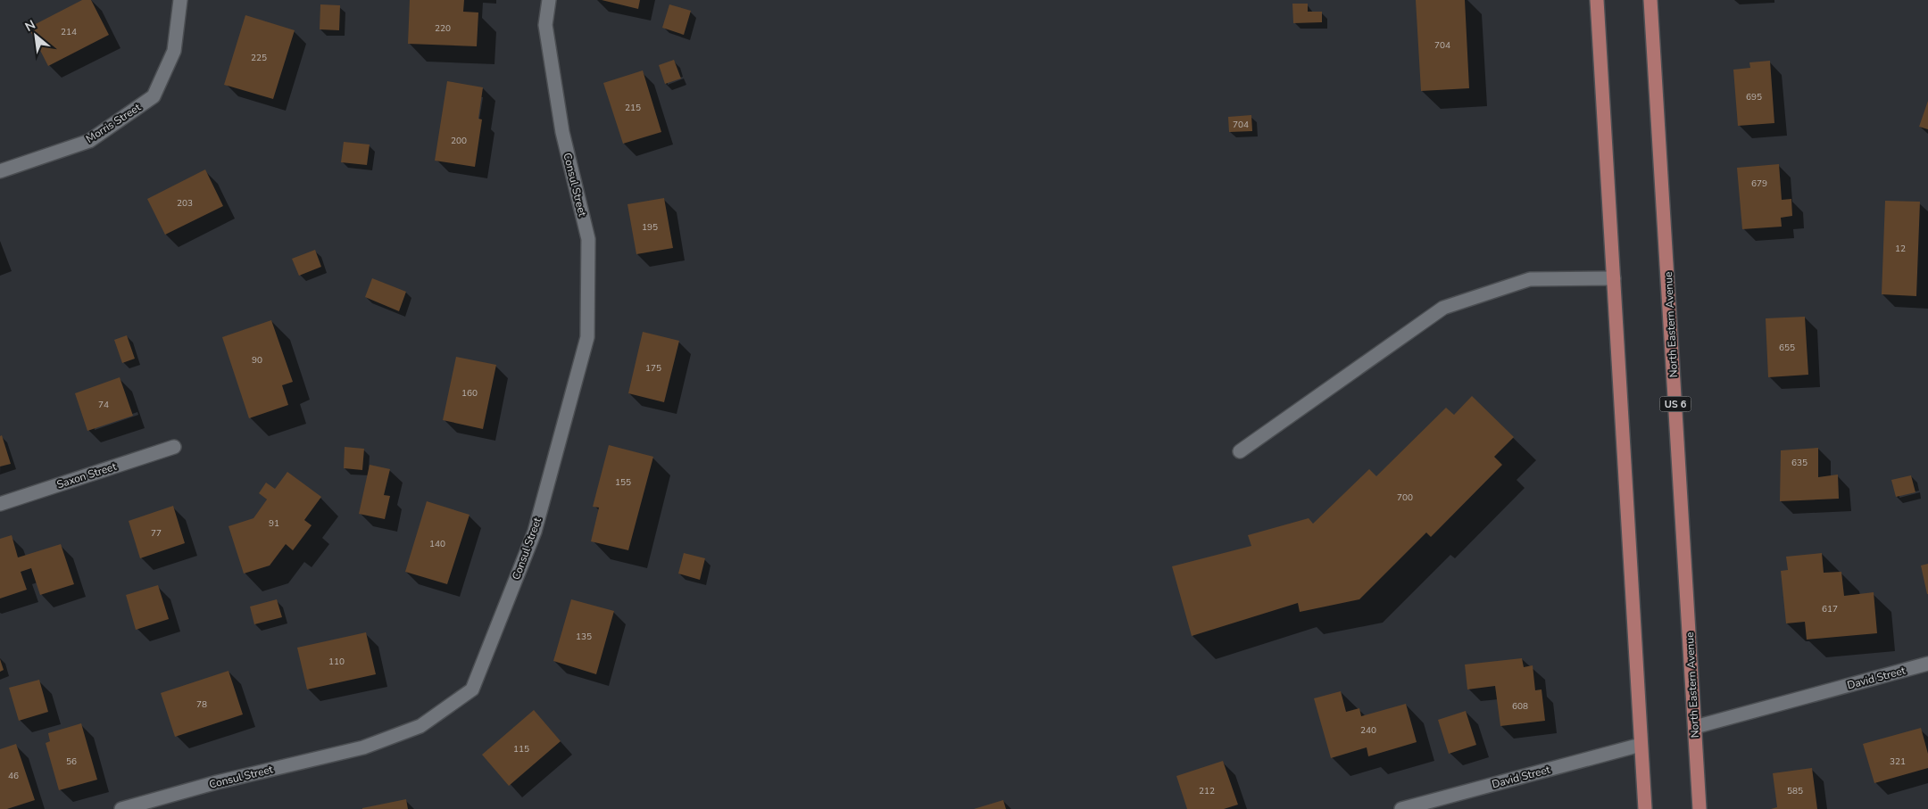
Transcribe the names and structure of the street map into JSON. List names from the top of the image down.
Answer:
{
  "streets": {
    "main road": ["North Eastern Avenue", "US 6"],
    "street": [
      "Morris Street",
      "Consul Street",
      "Saxon Street",
      "David Street"
    ]
  },
  "crossings": [
    ["North Eastern Avenue", "David Street"]
  ],
  "house_numbers": [
    "220",
    "214",
    "704",
    "225",
    "695",
    "215",
    "704",
    "200",
    "679",
    "203",
    "195",
    "12",
    "655",
    "90",
    "175",
    "160",
    "74",
    "635",
    "155",
    "700",
    "91",
    "77",
    "140",
    "617",
    "135",
    "110",
    "78",
    "608",
    "240",
    "115",
    "56",
    "321",
    "46",
    "212",
    "585"
  ],
  "north": "top left"
}
